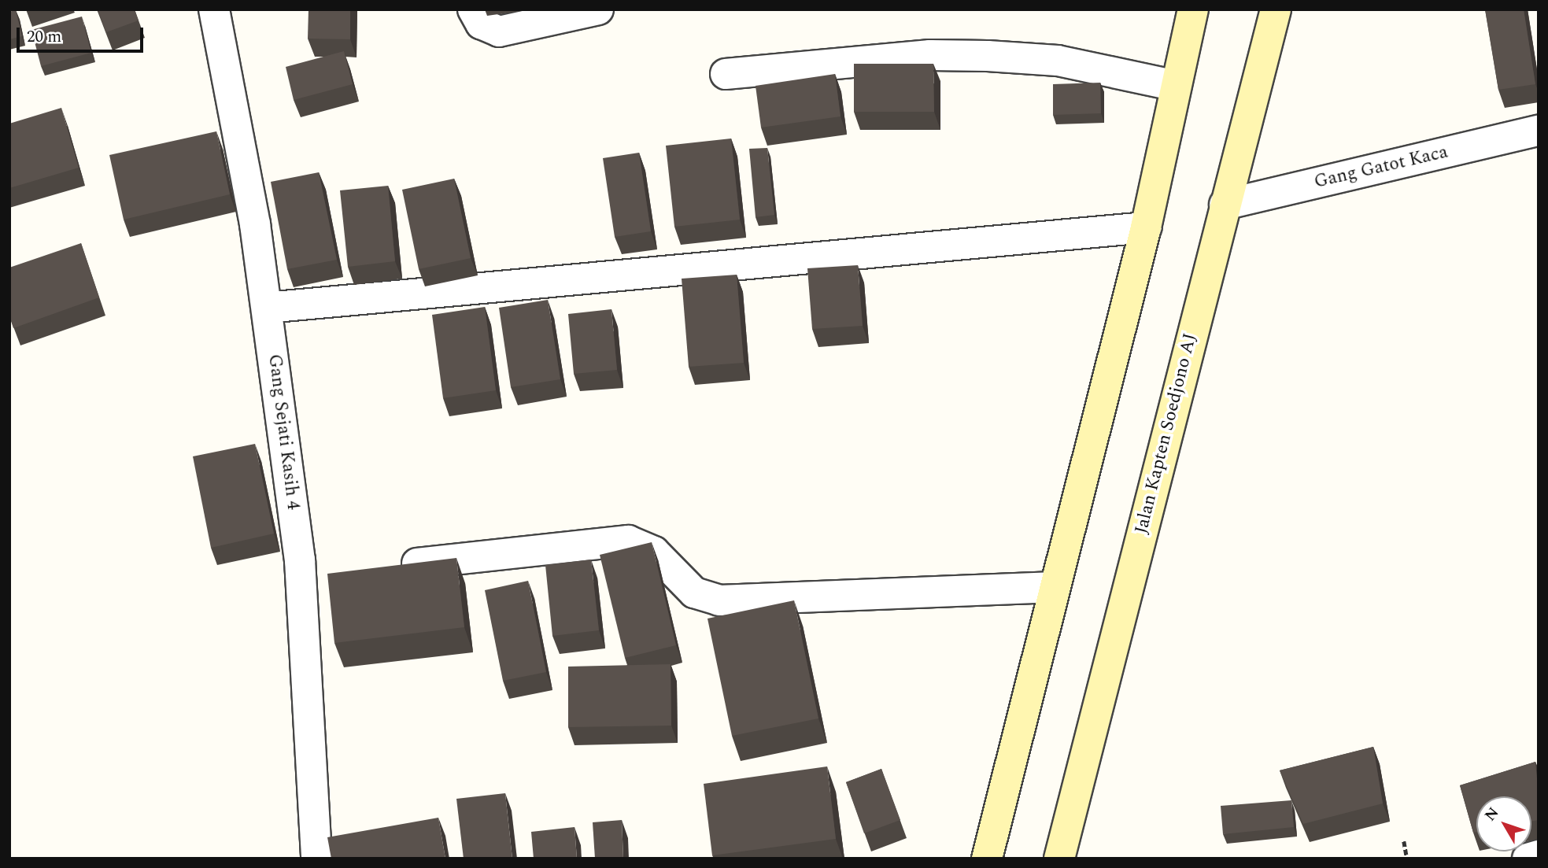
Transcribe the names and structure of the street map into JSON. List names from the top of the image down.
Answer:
{
  "streets": {
    "main road": ["Jalan Kapten Soedjono AJ"],
    "street": ["Gang Gatot Kaca", "Gang Sejati Kasih 4"]
  },
  "crossings": [
    ["Gang Gatot Kaca", "Jalan Kapten Soedjono AJ"]
  ],
  "scale_bar": "20 m",
  "north": "top left"
}
